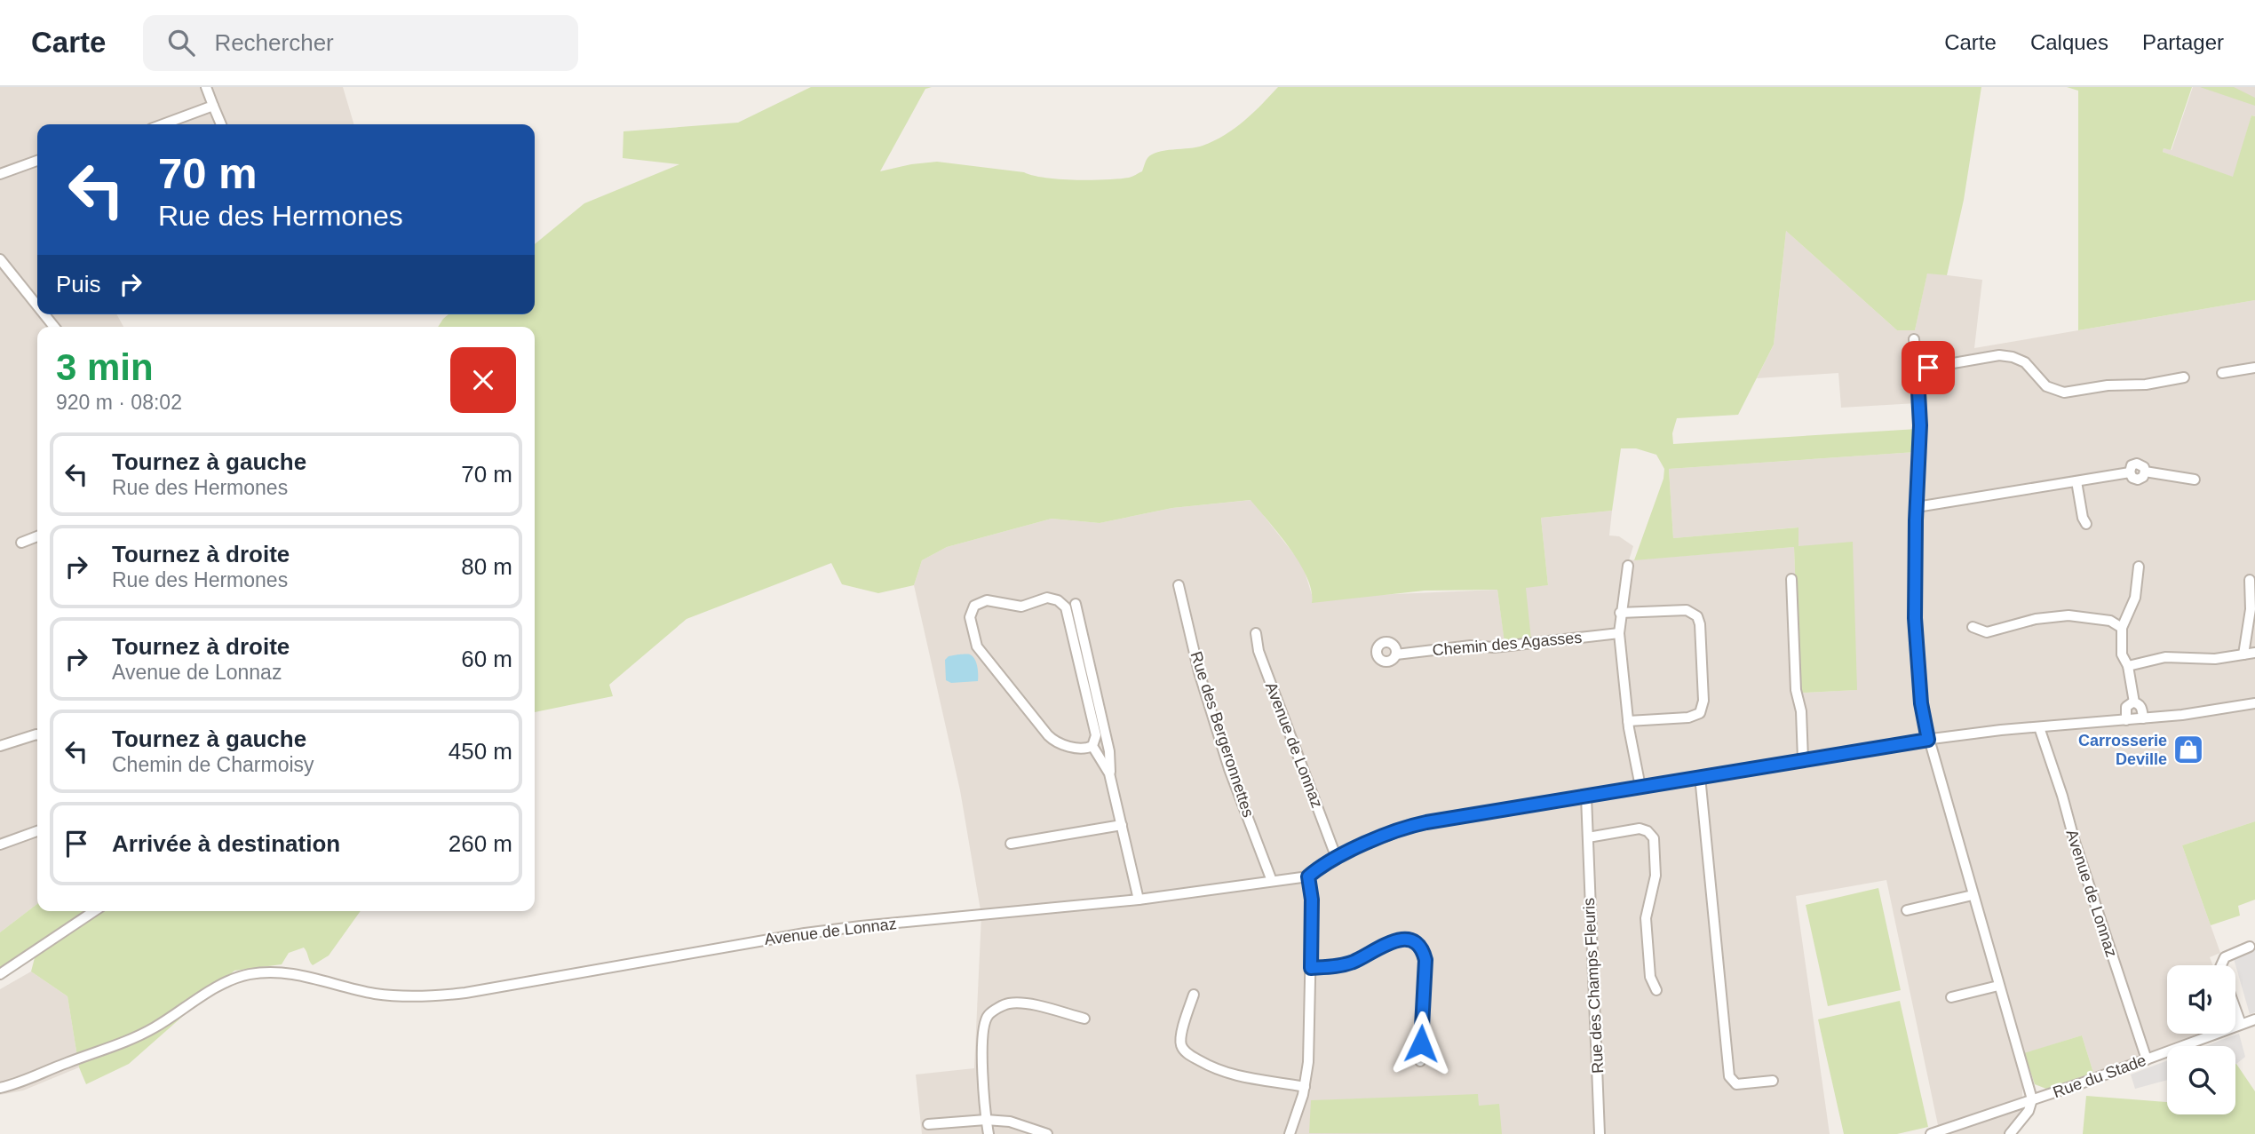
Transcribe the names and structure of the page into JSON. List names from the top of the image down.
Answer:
{
  "streets": {
    "street": [
      "Chemin des Agasses",
      "Rue des Bergeronnettes",
      "Avenue de Lonnaz",
      "Rue des Champs Fleuris",
      "Rue du Stade"
    ]
  },
  "crossings": [
    ["Rue des Bergeronnettes", "Avenue de Lonnaz"],
    ["Avenue de Lonnaz", "Rue des Champs Fleuris"],
    ["Avenue de Lonnaz", "Rue du Stade"]
  ],
  "places": {
    "shop": ["Carrosserie Deville"]
  },
  "page": {
    "header": "Carte",
    "search": "Rechercher",
    "nav": ["Carte", "Calques", "Partager"],
    "turn": ["70 m", "Rue des Hermones"],
    "then": "Puis",
    "heading": ["3 min", "920 m · 08:02"],
    "list": [
      {
        "name": "Tournez à gauche",
        "note": "Rue des Hermones",
        "value": "70 m"
      },
      {
        "name": "Tournez à droite",
        "note": "Rue des Hermones",
        "value": "80 m"
      },
      {
        "name": "Tournez à droite",
        "note": "Avenue de Lonnaz",
        "value": "60 m"
      },
      {
        "name": "Tournez à gauche",
        "note": "Chemin de Charmoisy",
        "value": "450 m"
      },
      {
        "name": "Arrivée à destination",
        "value": "260 m"
      }
    ]
  }
}
